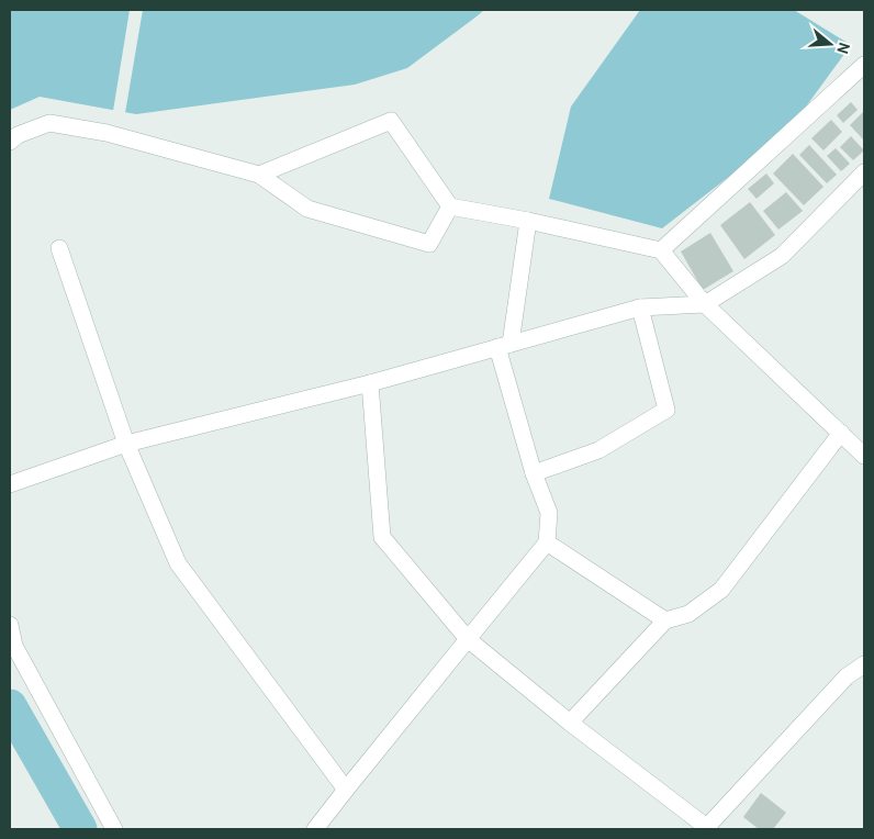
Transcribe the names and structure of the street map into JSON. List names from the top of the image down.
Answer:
{
  "north": "right"
}
